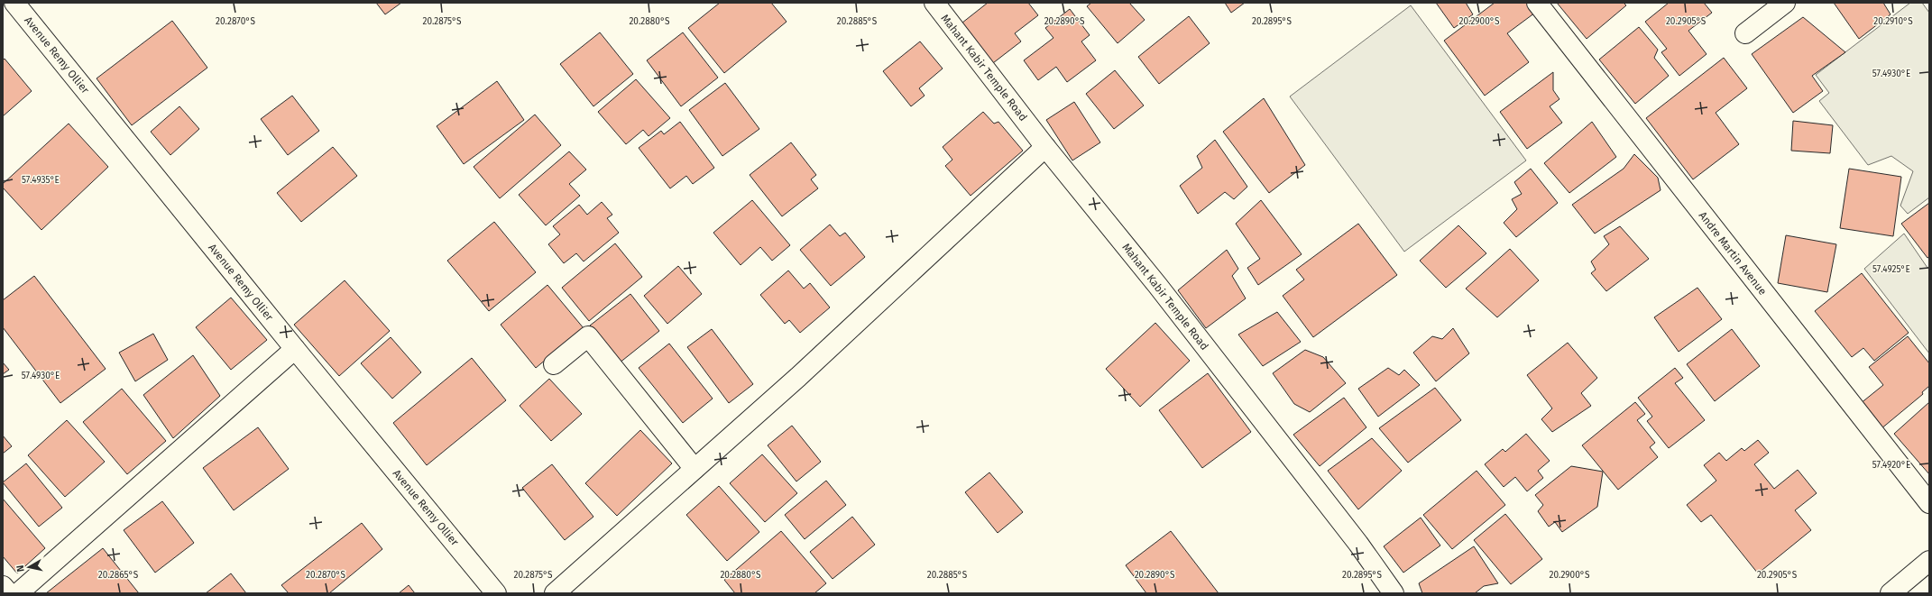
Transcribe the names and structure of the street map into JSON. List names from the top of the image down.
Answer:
{
  "streets": {
    "street": ["Avenue Remy Ollier", "Mahant Kabir Temple Road", "Andre Martin Avenue"]
  },
  "north": "left",
  "coordinates": [
    "20.2870°S",
    "20.2875°S",
    "20.2880°S",
    "20.2885°S",
    "20.2890°S",
    "20.2895°S",
    "20.2900°S",
    "20.2905°S",
    "20.2910°S",
    "57.4930°E",
    "57.4935°E",
    "57.4925°E",
    "57.4920°E",
    "20.2865°S"
  ]
}
